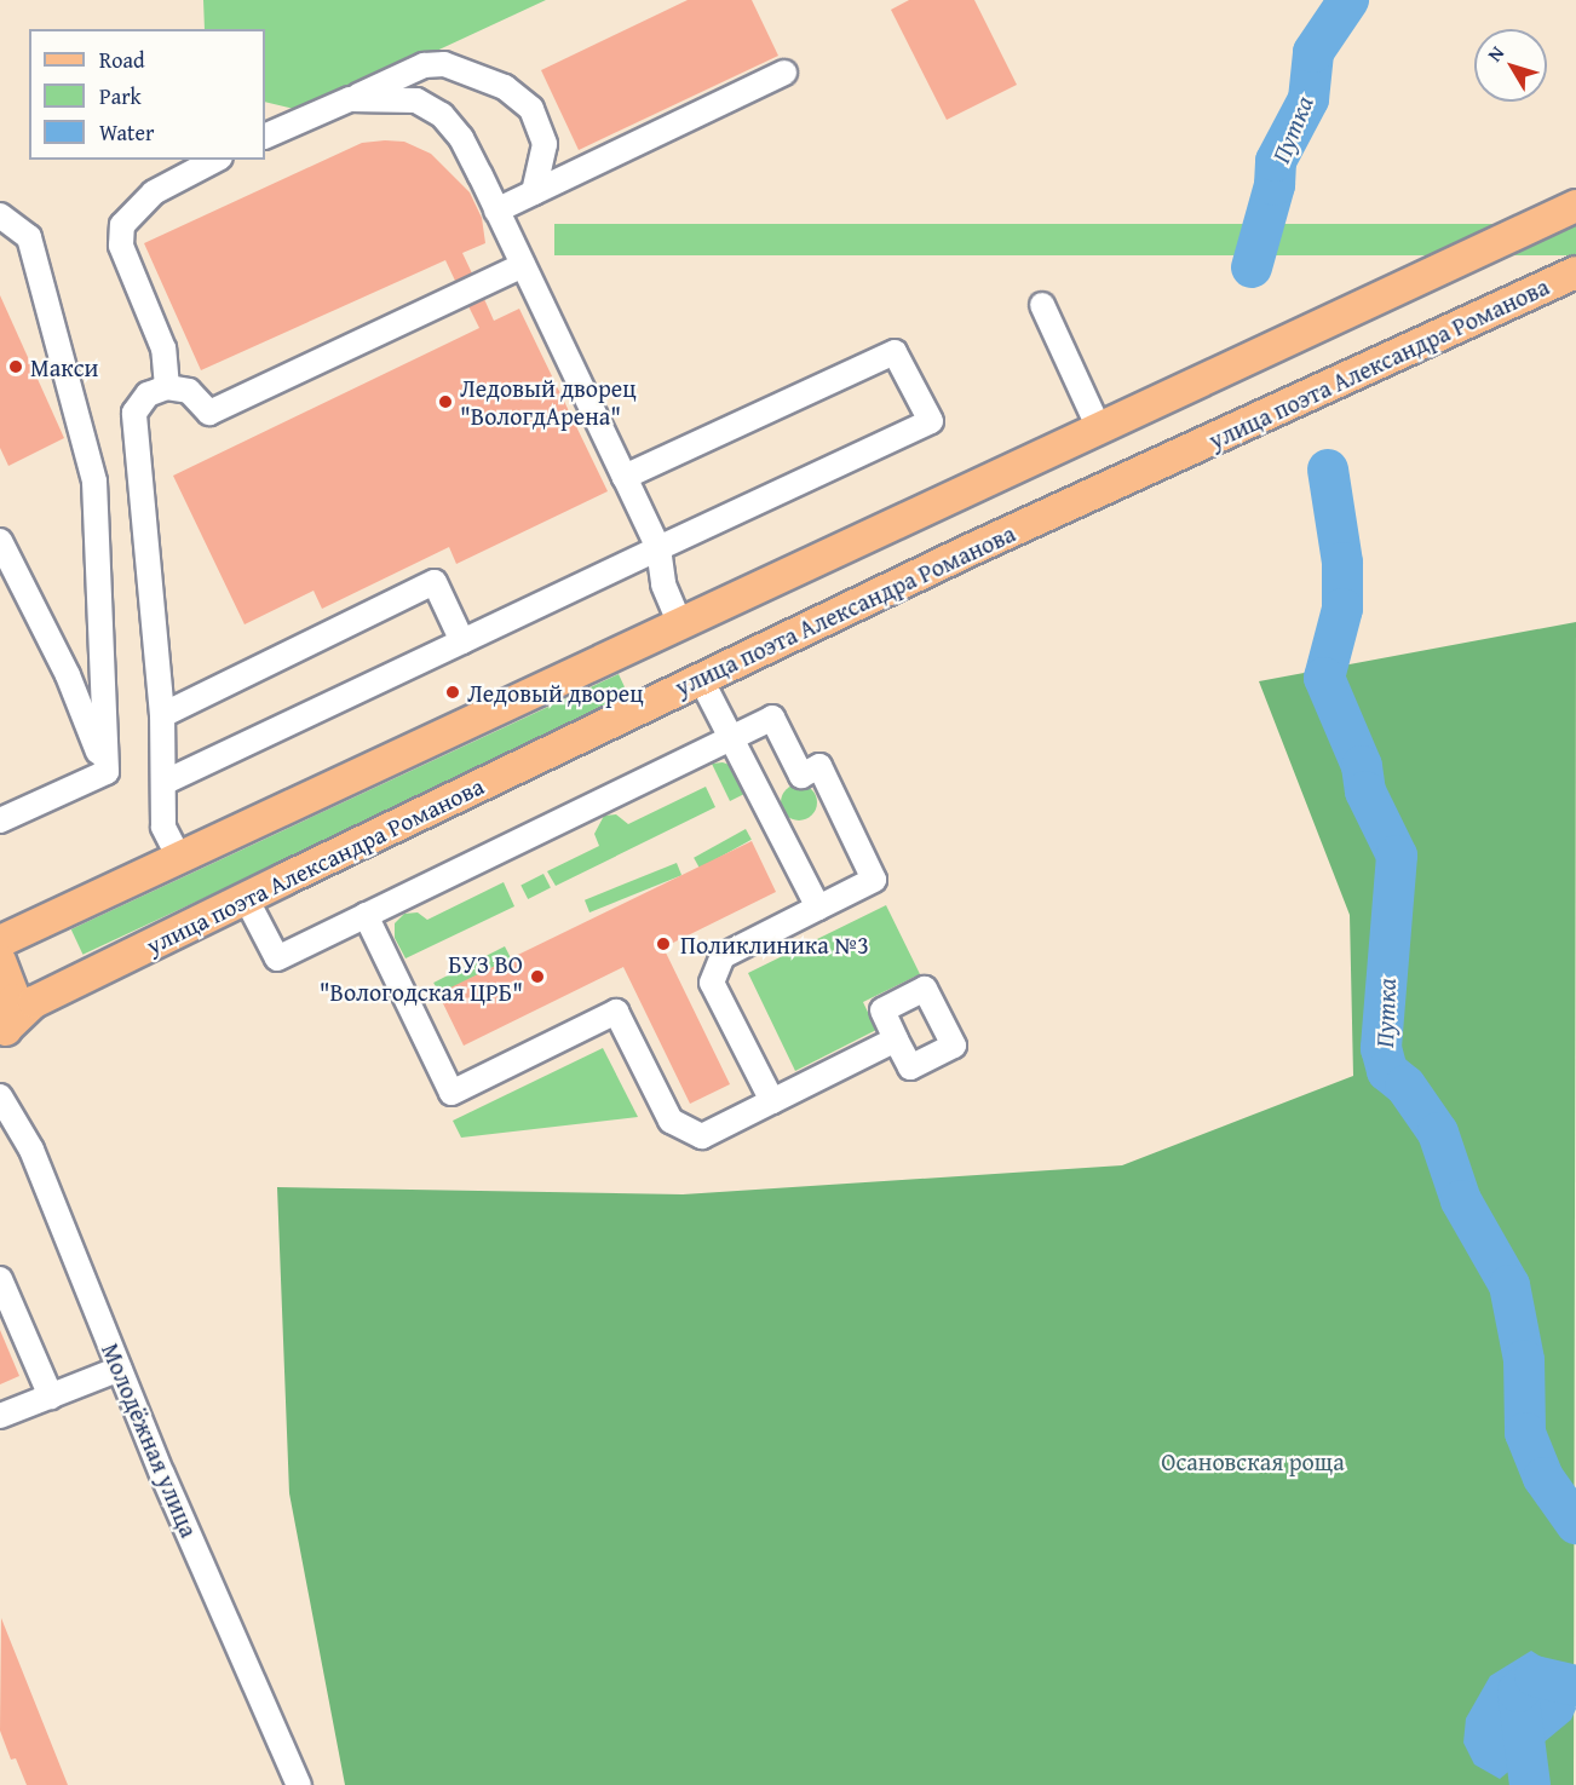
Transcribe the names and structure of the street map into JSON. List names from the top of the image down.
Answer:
{
  "streets": {
    "main road": ["улица поэта Александра Романова"],
    "street": ["Молодёжная улица"]
  },
  "water": ["Путка"],
  "parks": ["Осановская роща"],
  "places": [
    "Макси",
    "Ледовый дворец \"ВологдАрена\"",
    "Ледовый дворец",
    "Поликлиника №3",
    "БУЗ ВО \"Вологодская ЦРБ\""
  ],
  "legend": ["Road", "Park", "Water"],
  "north": "top left"
}
